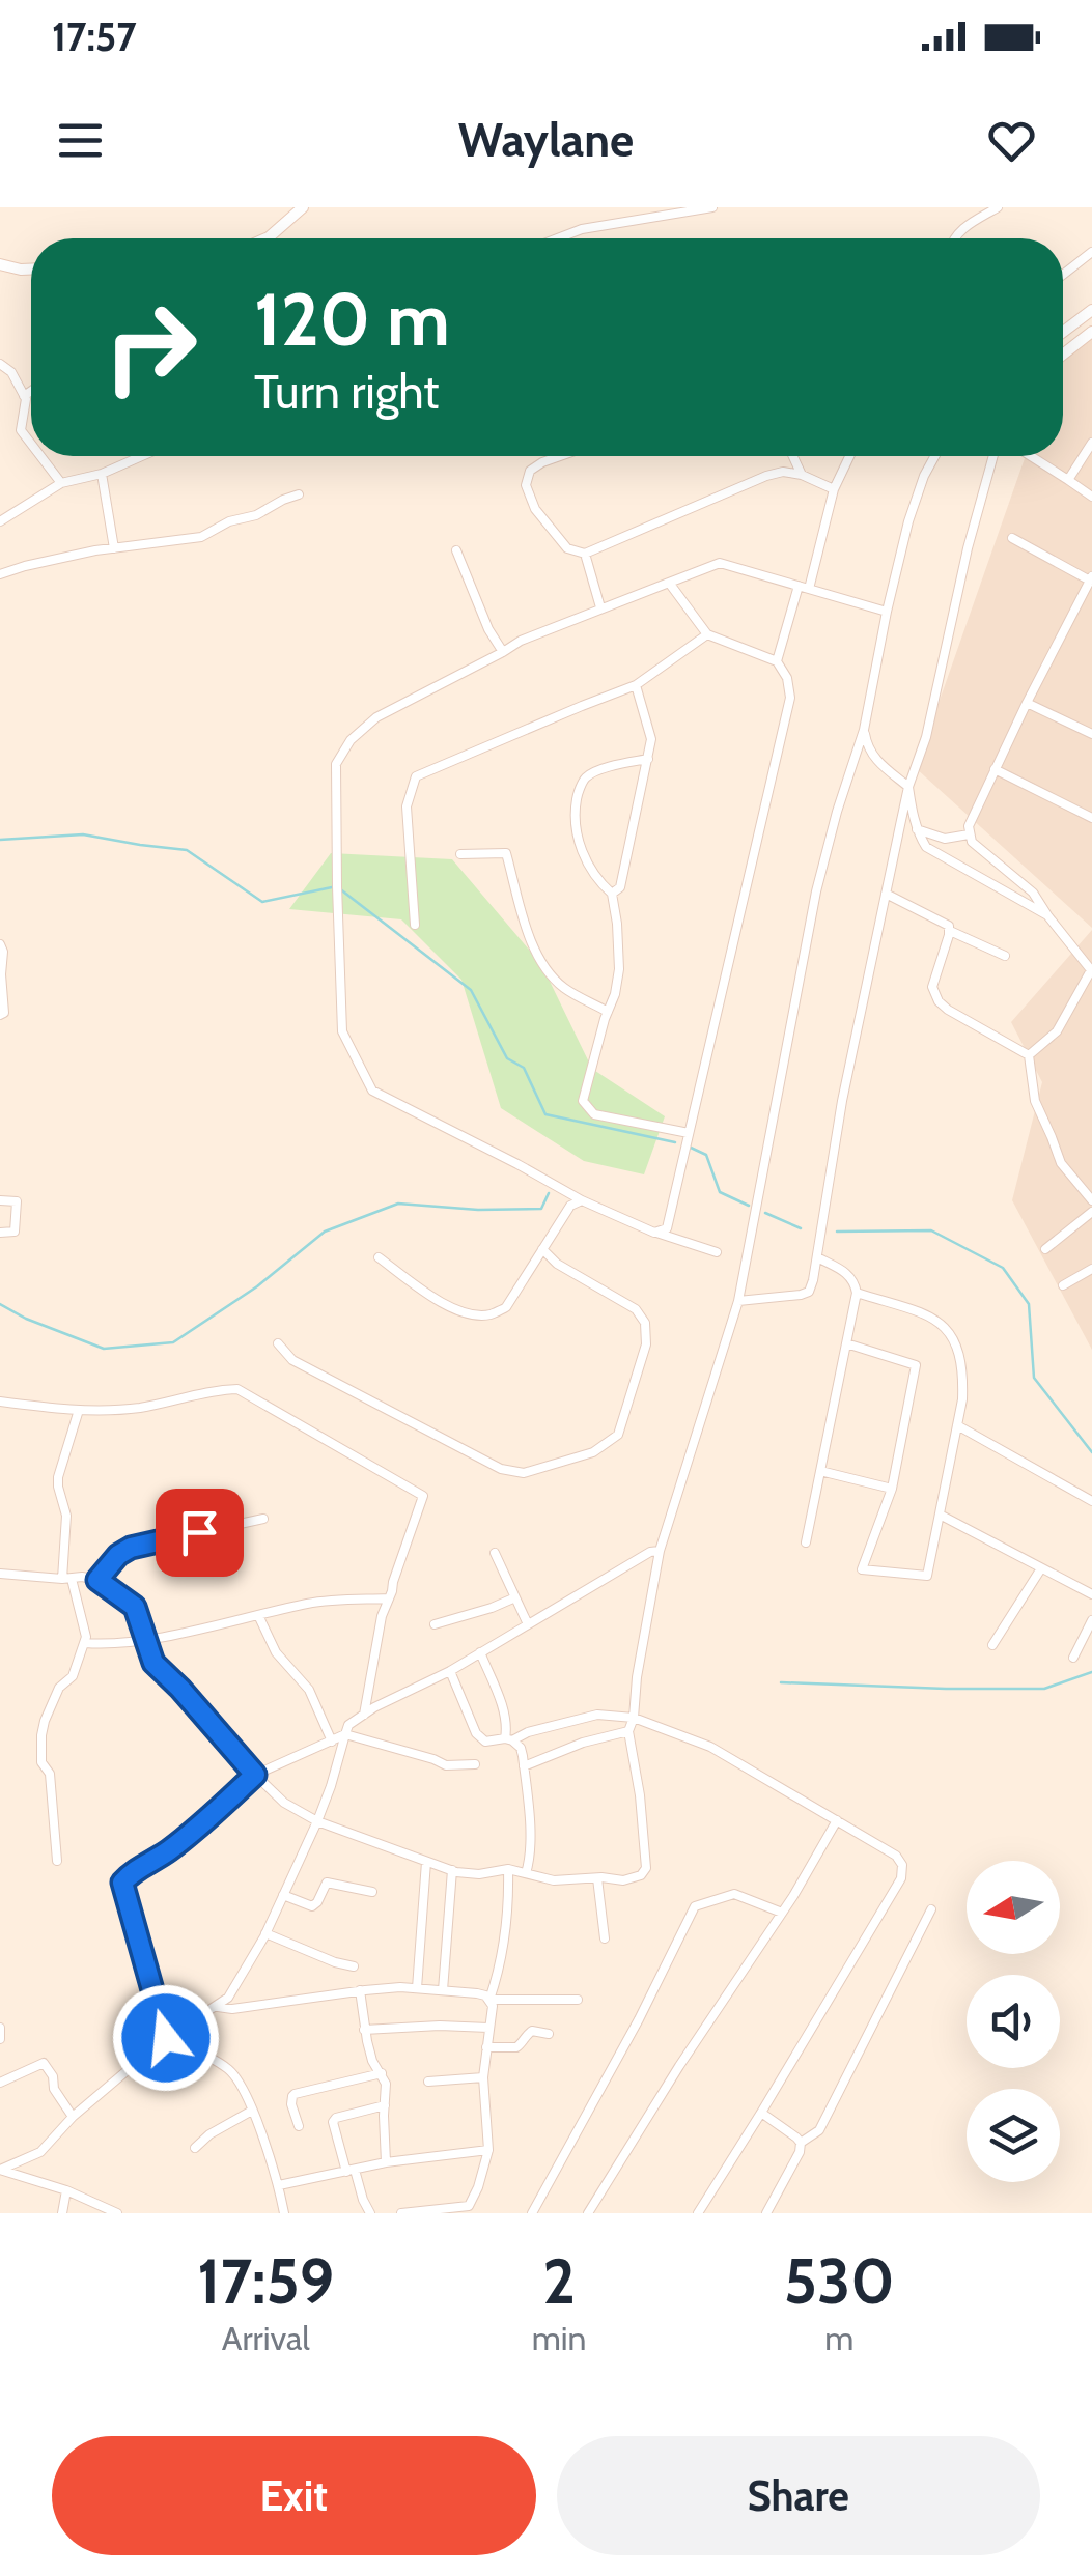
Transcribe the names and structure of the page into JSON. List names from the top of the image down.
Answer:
{
  "north": "left",
  "page": {
    "status": "17:57",
    "header": "Waylane",
    "turn": ["120 m", "Turn right"],
    "eta": [
      "17:59",
      "Arrival",
      "2",
      "min",
      "530",
      "m"
    ],
    "buttons": ["Exit", "Share"]
  }
}
